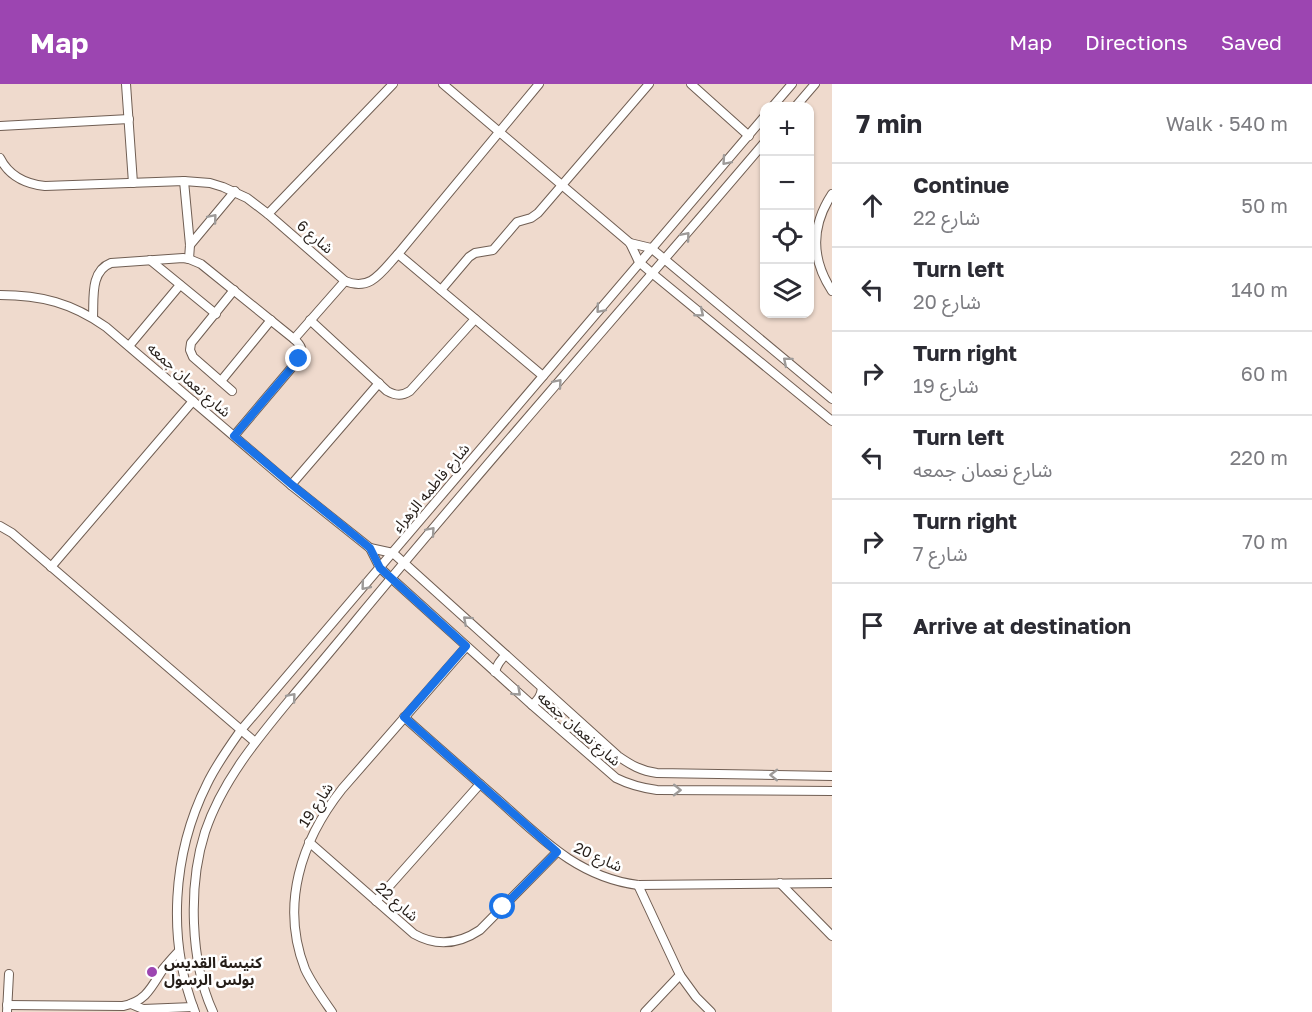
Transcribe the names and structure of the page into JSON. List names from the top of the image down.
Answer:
{
  "streets": {
    "street": [
      "شارع 6",
      "شارع نعمان جمعه",
      "شارع فاطمه الزهراء",
      "شارع 19",
      "شارع 20",
      "شارع 22"
    ]
  },
  "crossings": [
    ["شارع نعمان جمعه", "شارع فاطمه الزهراء"],
    ["شارع نعمان جمعه", "شارع 19"],
    ["شارع 19", "شارع 20"],
    ["شارع 19", "شارع 22"],
    ["شارع 20", "شارع 22"]
  ],
  "places": ["كنيسة القديس بولس الرسول"],
  "page": {
    "header": "Map",
    "nav": ["Map", "Directions", "Saved"],
    "heading": ["7 min", "Walk · 540 m"],
    "map_buttons": ["+", "−"],
    "list": [
      ["Continue", "شارع 22", "50 m"],
      ["Turn left", "شارع 20", "140 m"],
      ["Turn right", "شارع 19", "60 m"],
      ["Turn left", "شارع نعمان جمعه", "220 m"],
      ["Turn right", "شارع 7", "70 m"],
      "Arrive at destination"
    ]
  }
}
